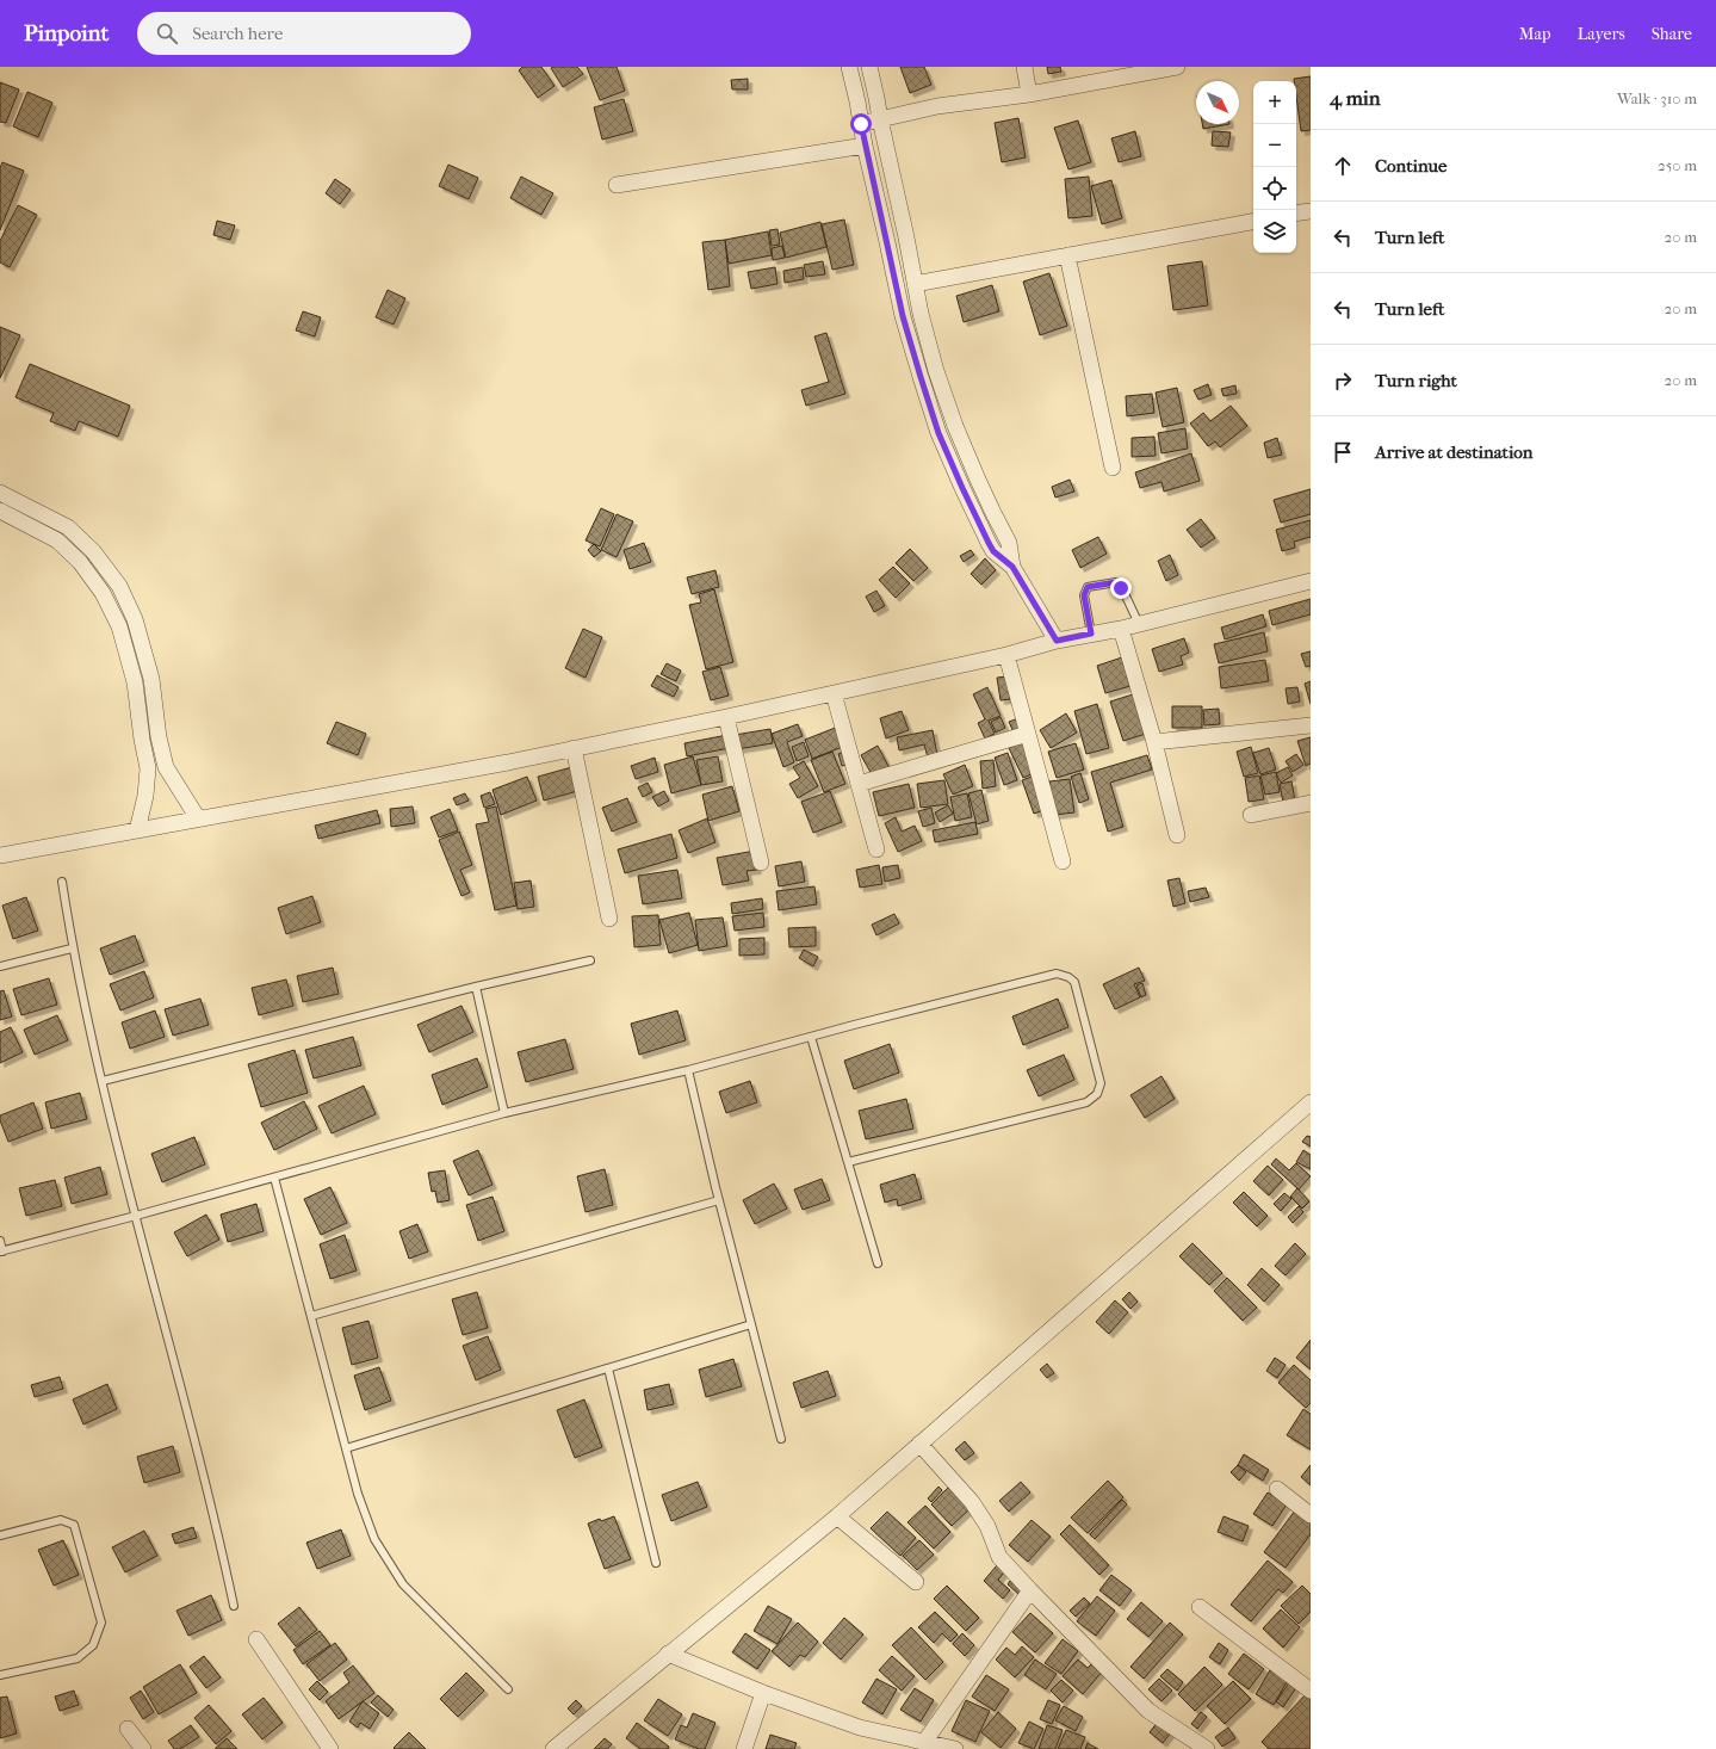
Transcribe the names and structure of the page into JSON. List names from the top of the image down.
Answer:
{
  "north": "bottom right",
  "page": {
    "header": "Pinpoint",
    "search": "Search here",
    "nav": ["Map", "Layers", "Share"],
    "heading": ["4 min", "Walk · 310 m"],
    "map_buttons": ["+", "−"],
    "list": [
      ["Continue", "250 m"],
      ["Turn left", "20 m"],
      ["Turn left", "20 m"],
      ["Turn right", "20 m"],
      "Arrive at destination"
    ]
  }
}
